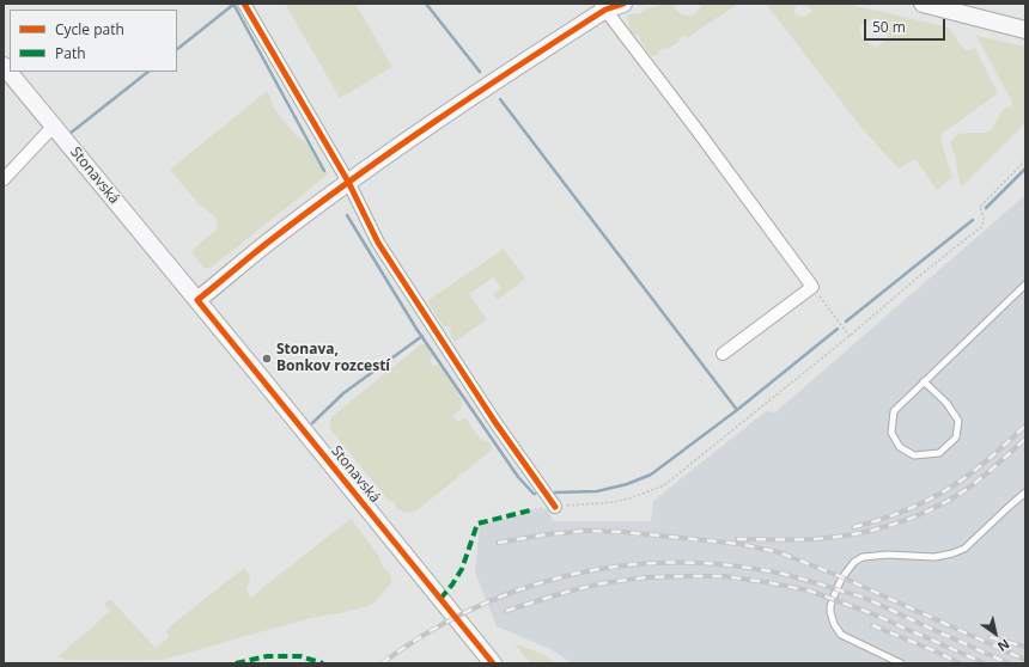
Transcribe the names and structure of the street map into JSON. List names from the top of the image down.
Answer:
{
  "streets": {
    "street": ["Stonavská"]
  },
  "places": ["Stonava, Bonkov rozcestí"],
  "legend": ["Cycle path", "Path"],
  "scale_bar": "50 m",
  "north": "bottom right"
}
